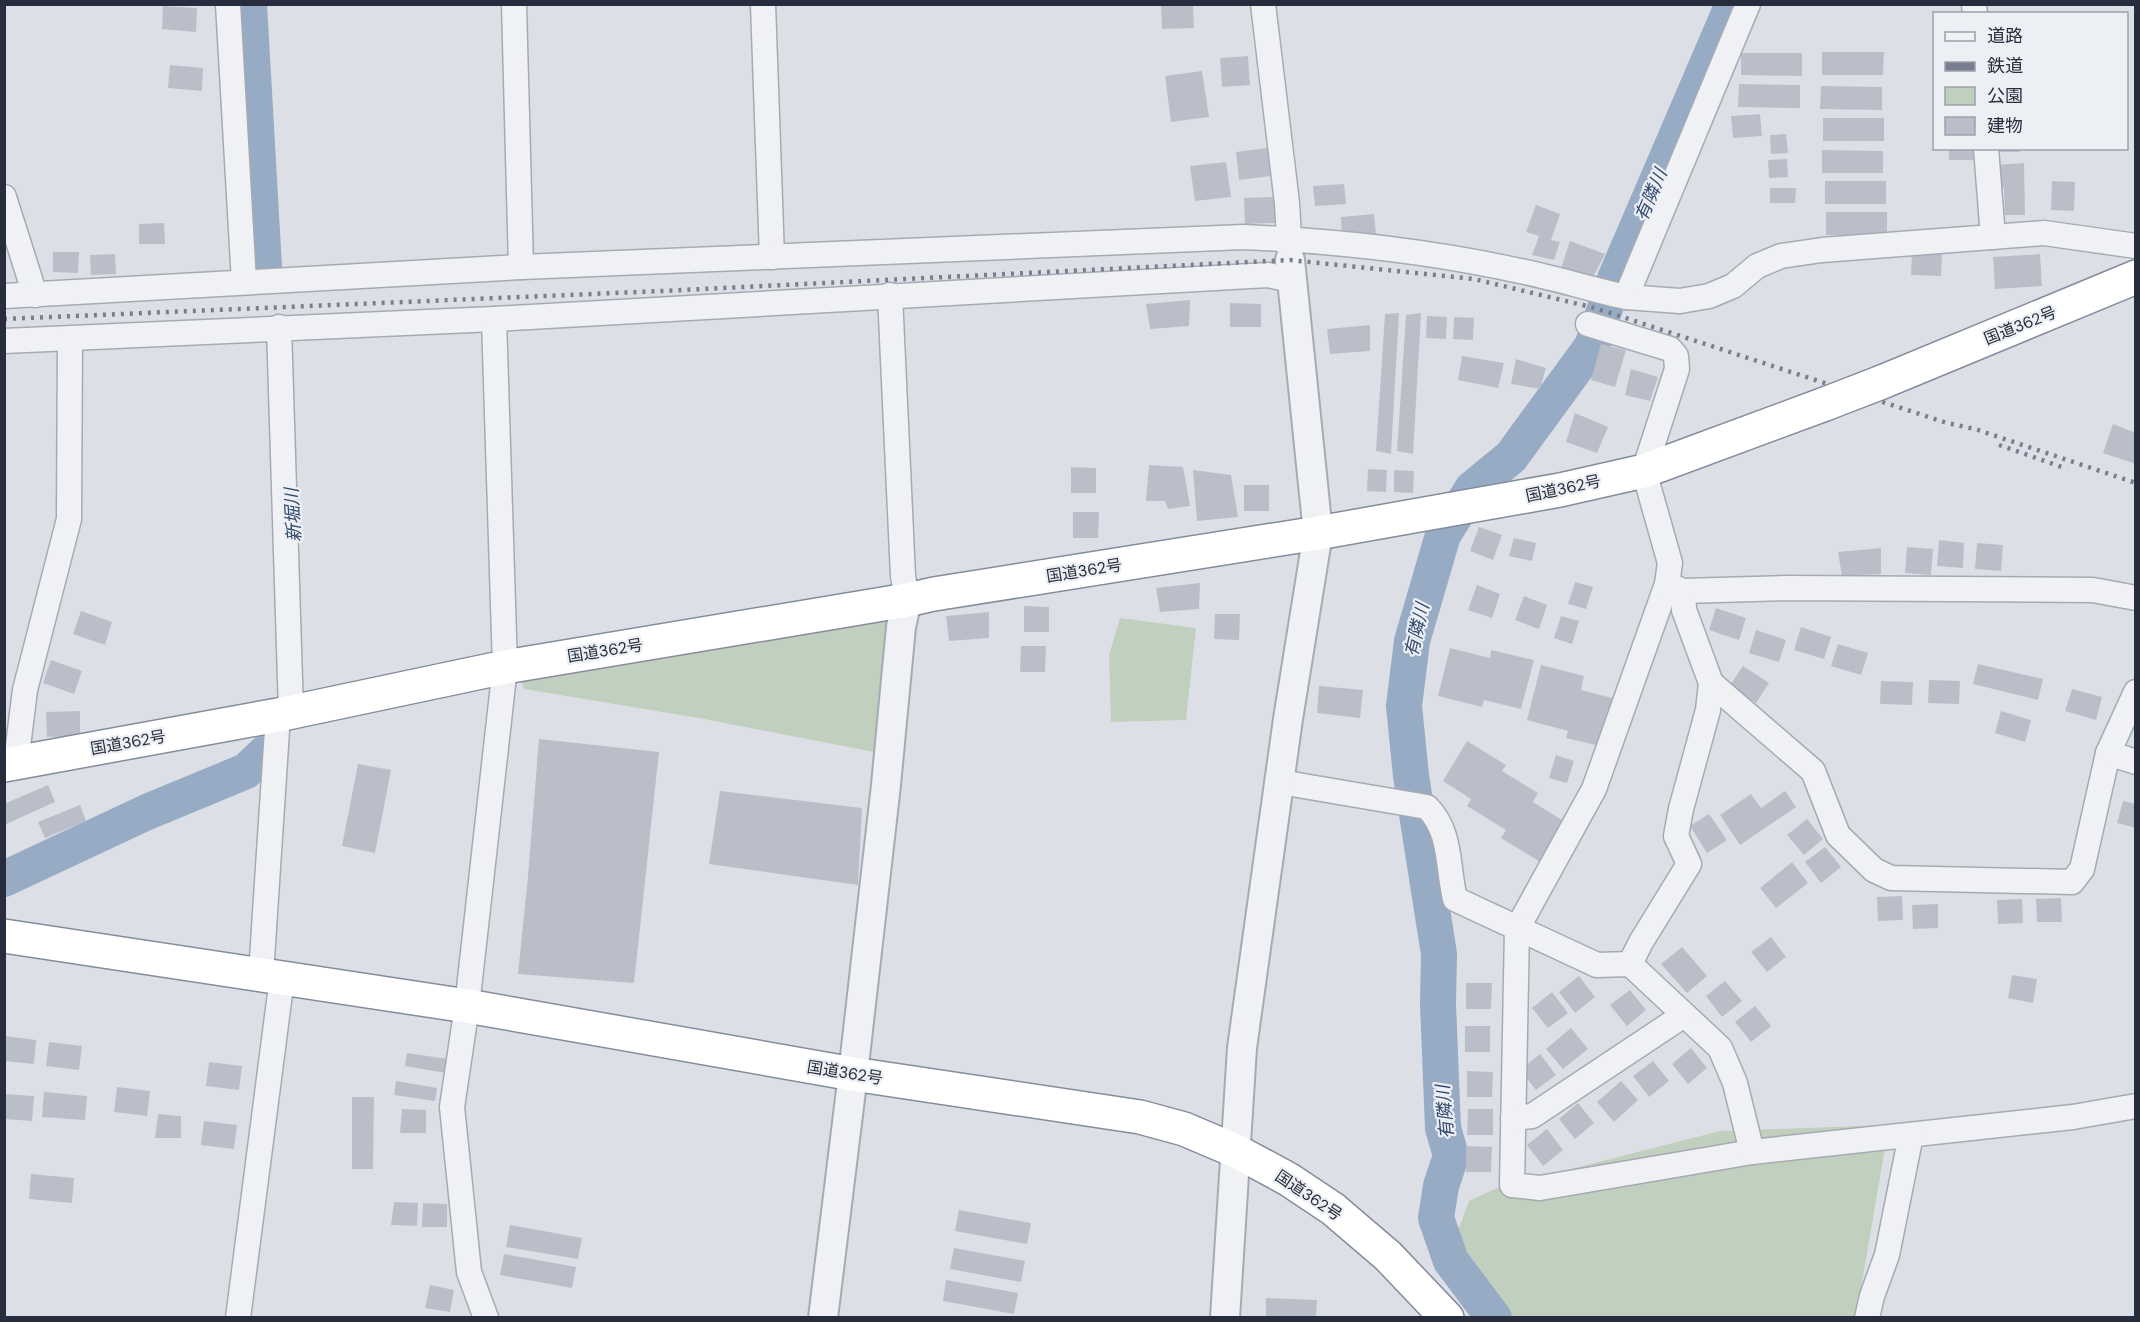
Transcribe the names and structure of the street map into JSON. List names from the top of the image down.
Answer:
{
  "streets": {
    "highway": ["国道362号"]
  },
  "water": ["有隣川", "新堀川"],
  "legend": [
    "道路",
    "鉄道",
    "公園",
    "建物"
  ]
}
